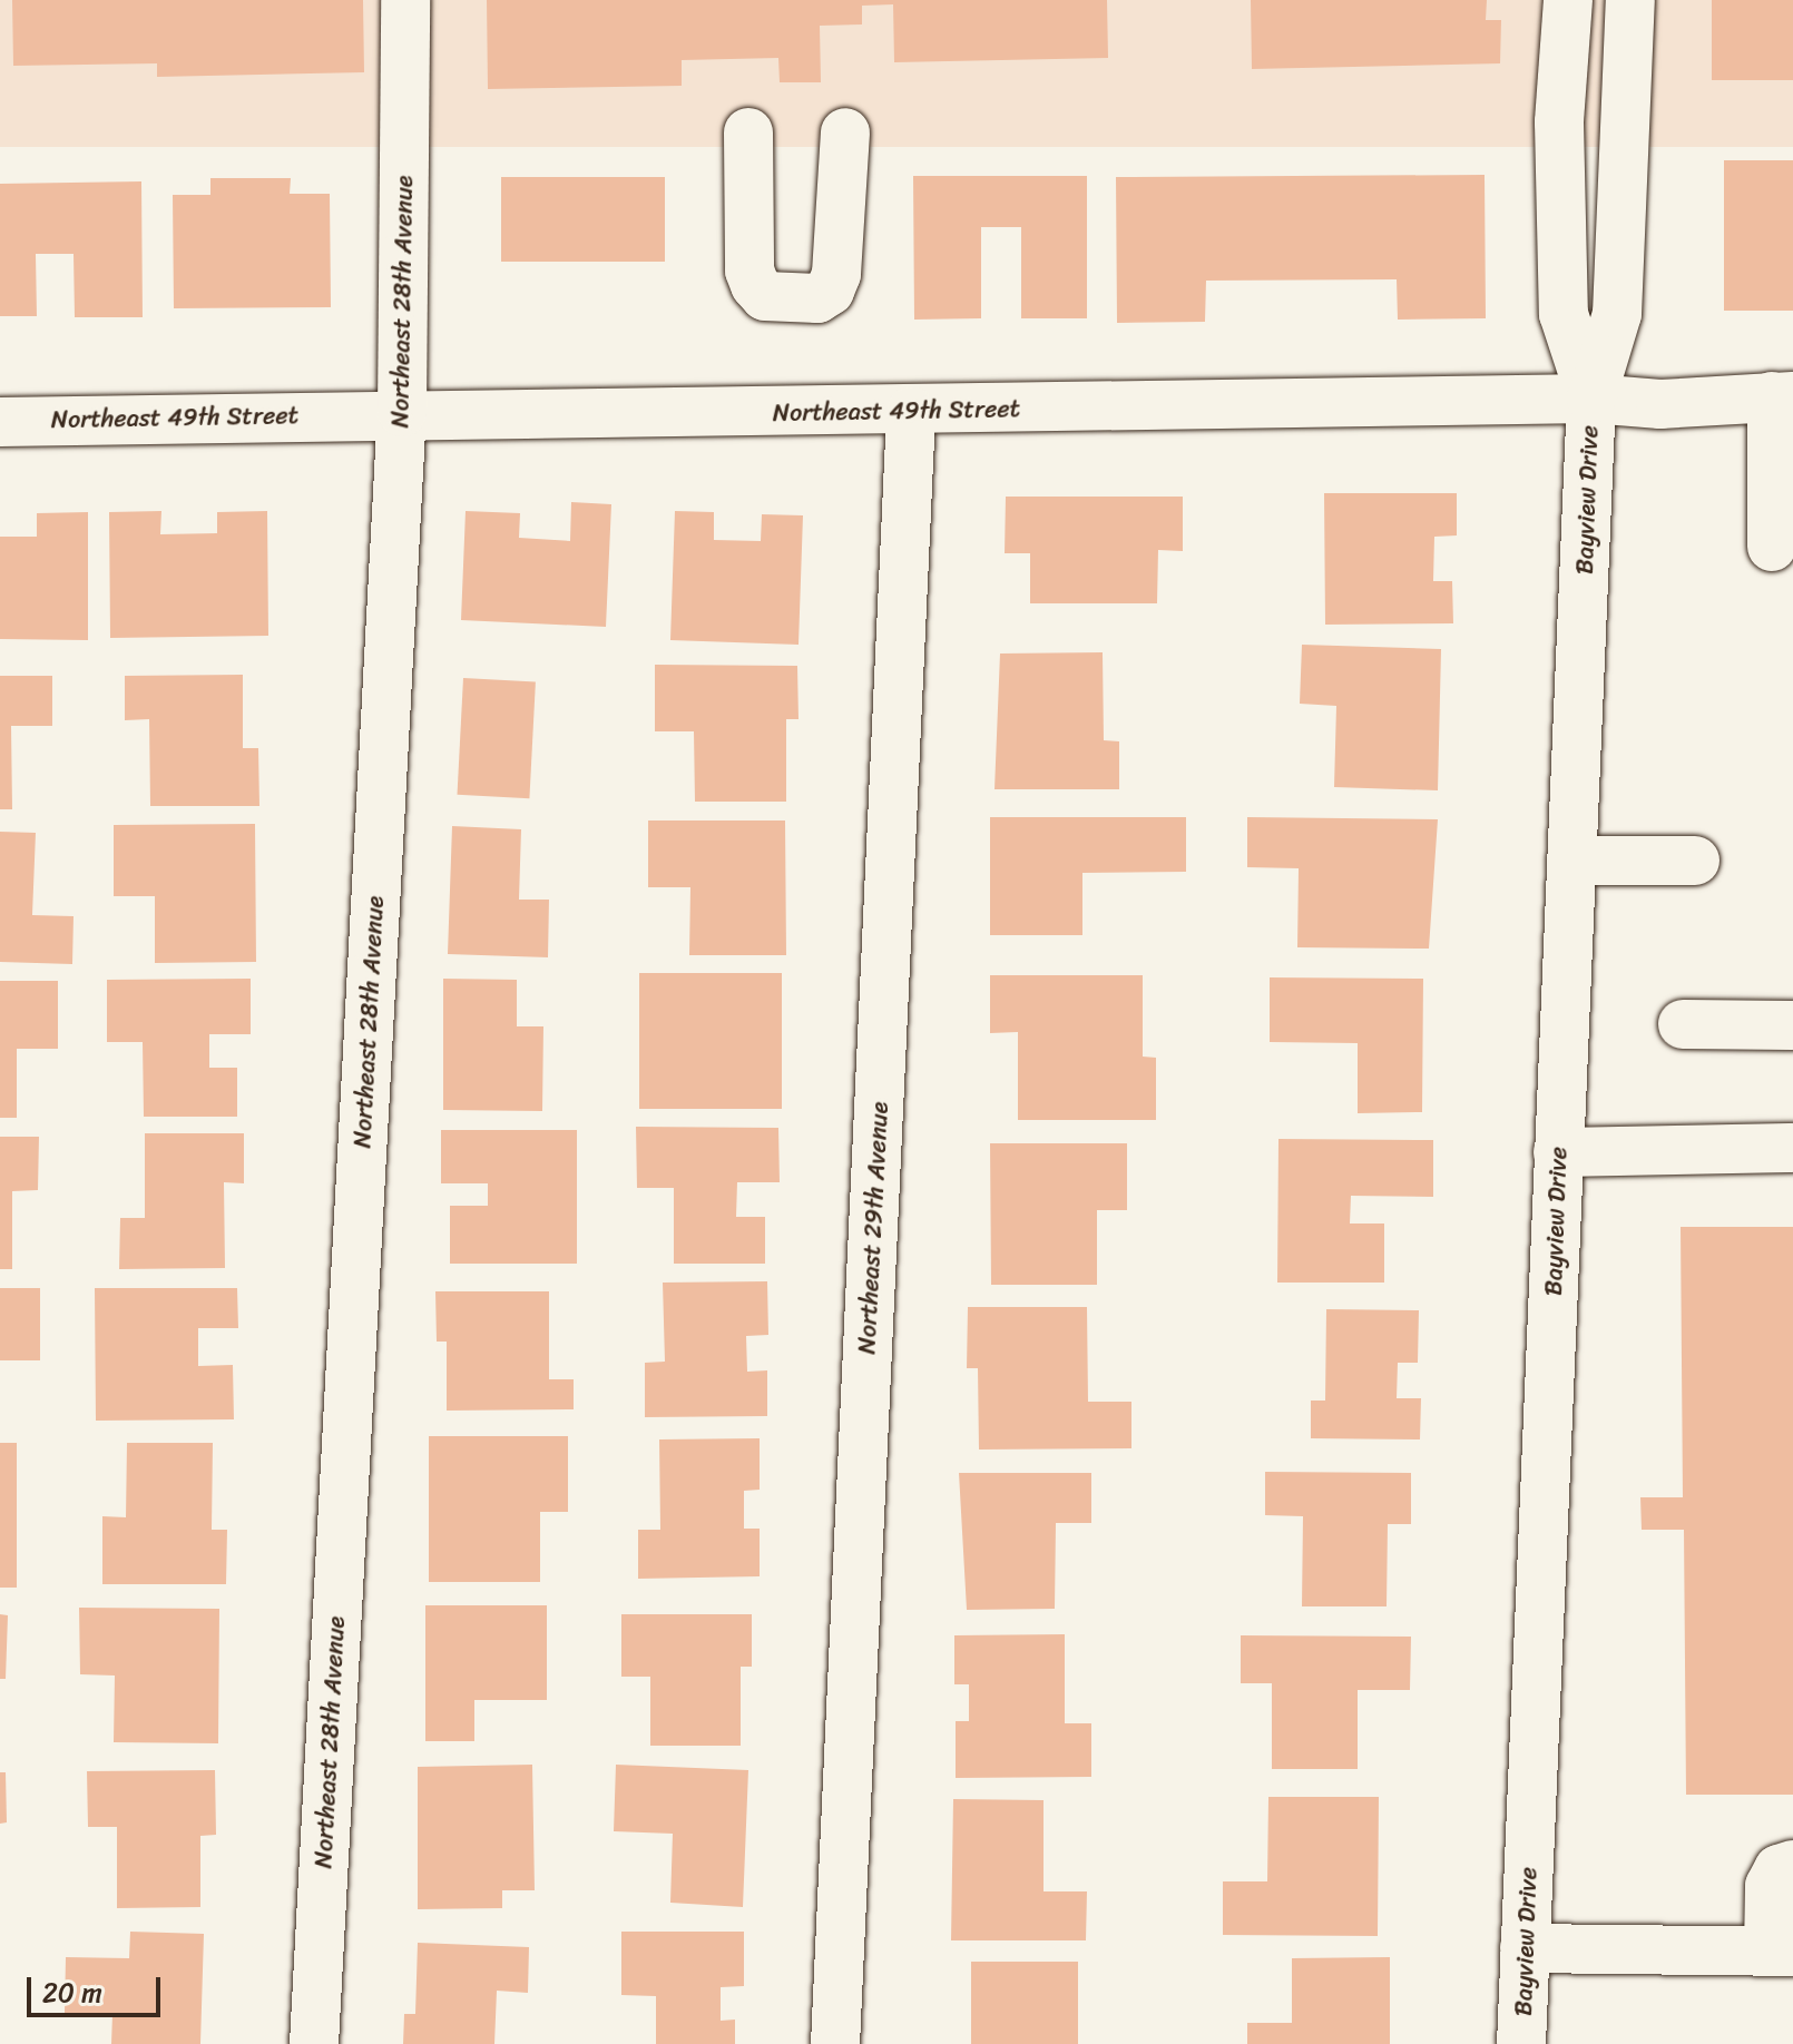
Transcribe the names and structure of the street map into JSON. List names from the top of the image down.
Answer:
{
  "streets": {
    "street": [
      "Northeast 28th Avenue",
      "Northeast 49th Street",
      "Bayview Drive",
      "Northeast 29th Avenue"
    ]
  },
  "crossings": [
    ["Northeast 28th Avenue", "Northeast 49th Street"],
    ["Northeast 49th Street", "Bayview Drive"],
    ["Northeast 49th Street", "Northeast 29th Avenue"]
  ],
  "scale_bar": "20 m"
}
